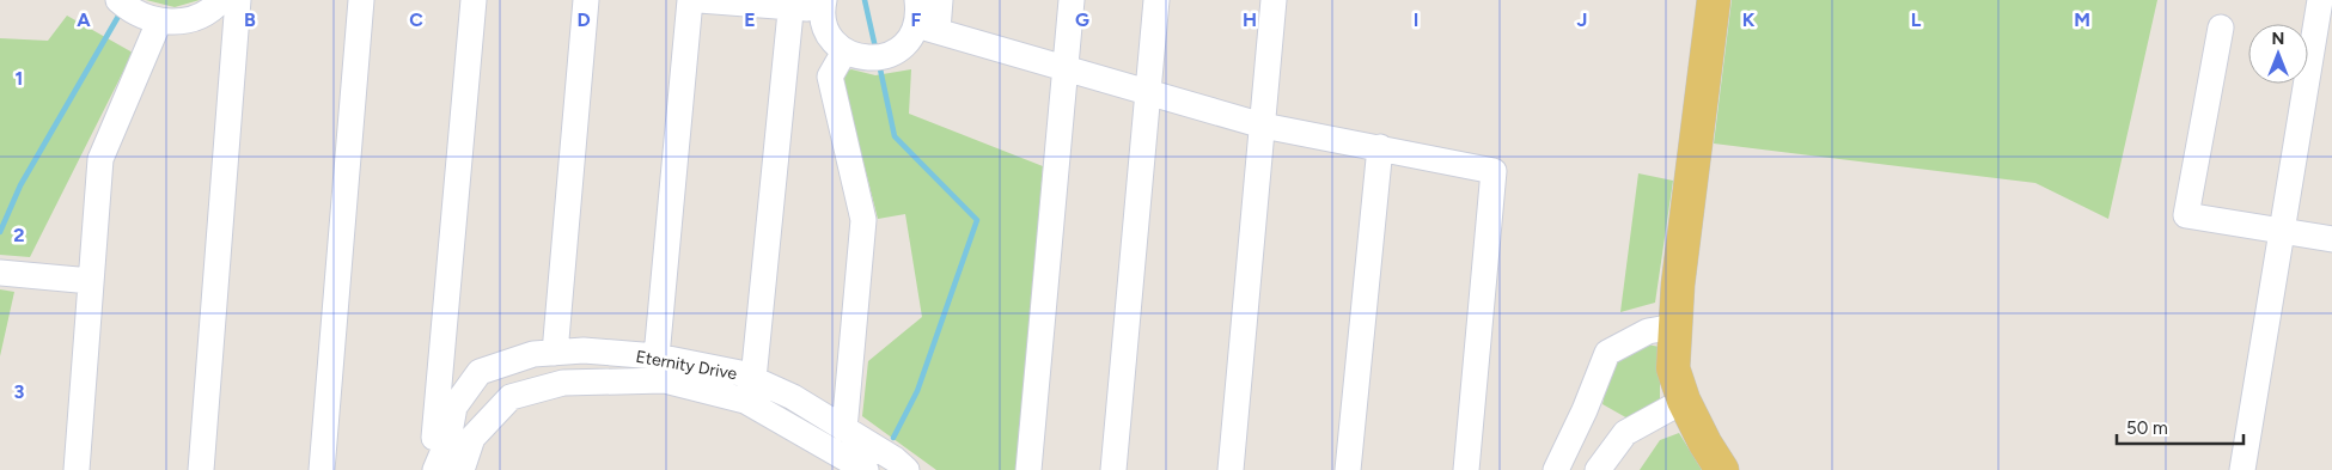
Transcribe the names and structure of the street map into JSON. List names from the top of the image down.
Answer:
{
  "streets": {
    "street": ["Eternity Drive"]
  },
  "scale_bar": "50 m",
  "north": "top",
  "grid": {
    "columns": [
      "A",
      "B",
      "C",
      "D",
      "E",
      "F",
      "G",
      "H",
      "I",
      "J",
      "K",
      "L",
      "M"
    ],
    "rows": ["1", "2", "3"]
  }
}
